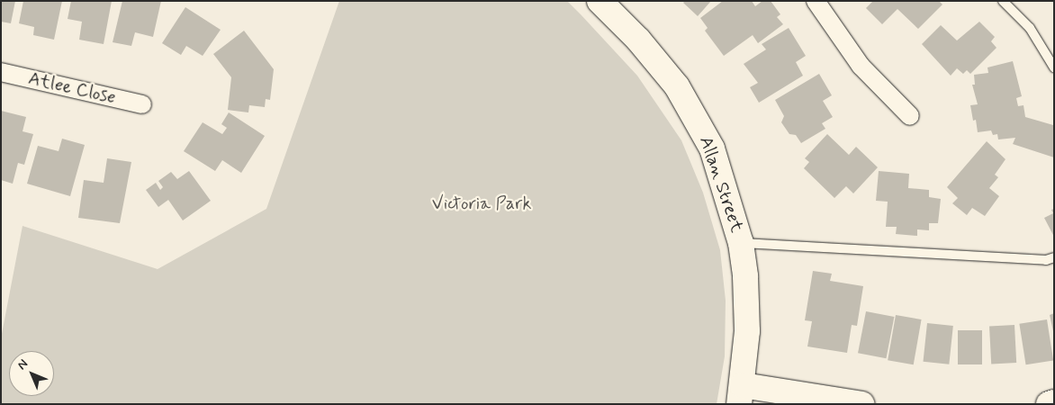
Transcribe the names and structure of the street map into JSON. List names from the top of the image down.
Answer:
{
  "streets": {
    "street": ["Atlee Close", "Allan Street"]
  },
  "parks": ["Victoria Park"],
  "north": "top left"
}
